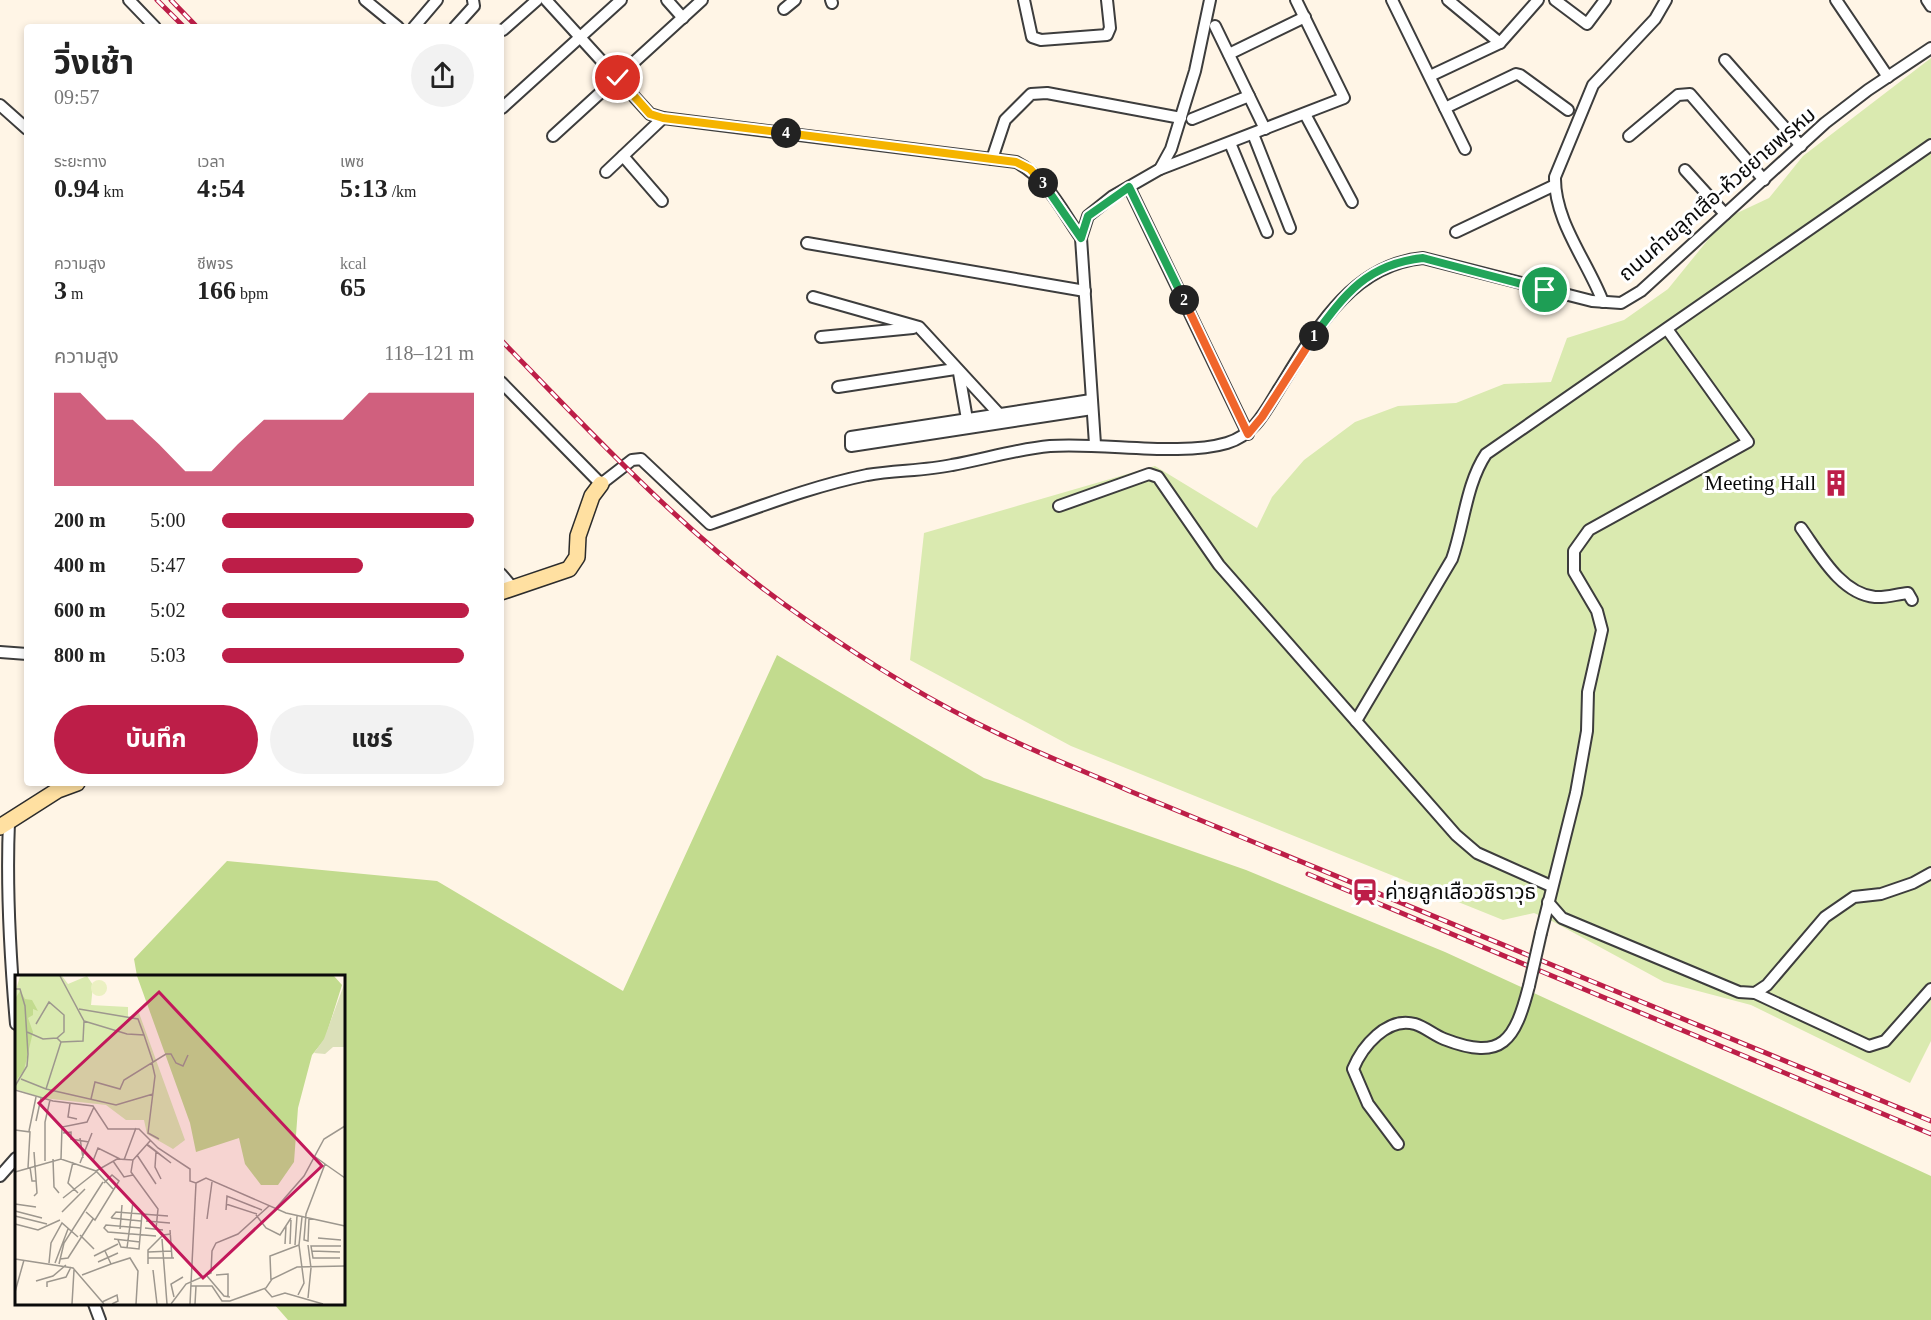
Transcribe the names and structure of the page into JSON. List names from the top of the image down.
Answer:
{
  "streets": {
    "street": ["ถนนค่ายลูกเสึอ-ห้วยยายพรหม"]
  },
  "places": {
    "building": ["Meeting Hall"],
    "station": ["ค่ายลูกเสือวชิราวุธ"]
  },
  "page": {
    "heading": ["วิ่งเช้า", "09:57"],
    "pins": [
      "4",
      "3",
      "2",
      "1"
    ],
    "stats": [
      ["ระยะทาง", "0.94 km"],
      ["เวลา", "4:54"],
      ["เพซ", "5:13 /km"],
      ["ความสูง", "3 m"],
      ["ชีพจร", "166 bpm"],
      ["kcal", "65"]
    ],
    "chart": ["ความสูง", "118–121 m"],
    "list": [
      {
        "name": "200 m",
        "note": "5:00"
      },
      {
        "name": "400 m",
        "note": "5:47"
      },
      {
        "name": "600 m",
        "note": "5:02"
      },
      {
        "name": "800 m",
        "note": "5:03"
      }
    ],
    "buttons": ["บันทึก", "แชร์"]
  }
}
